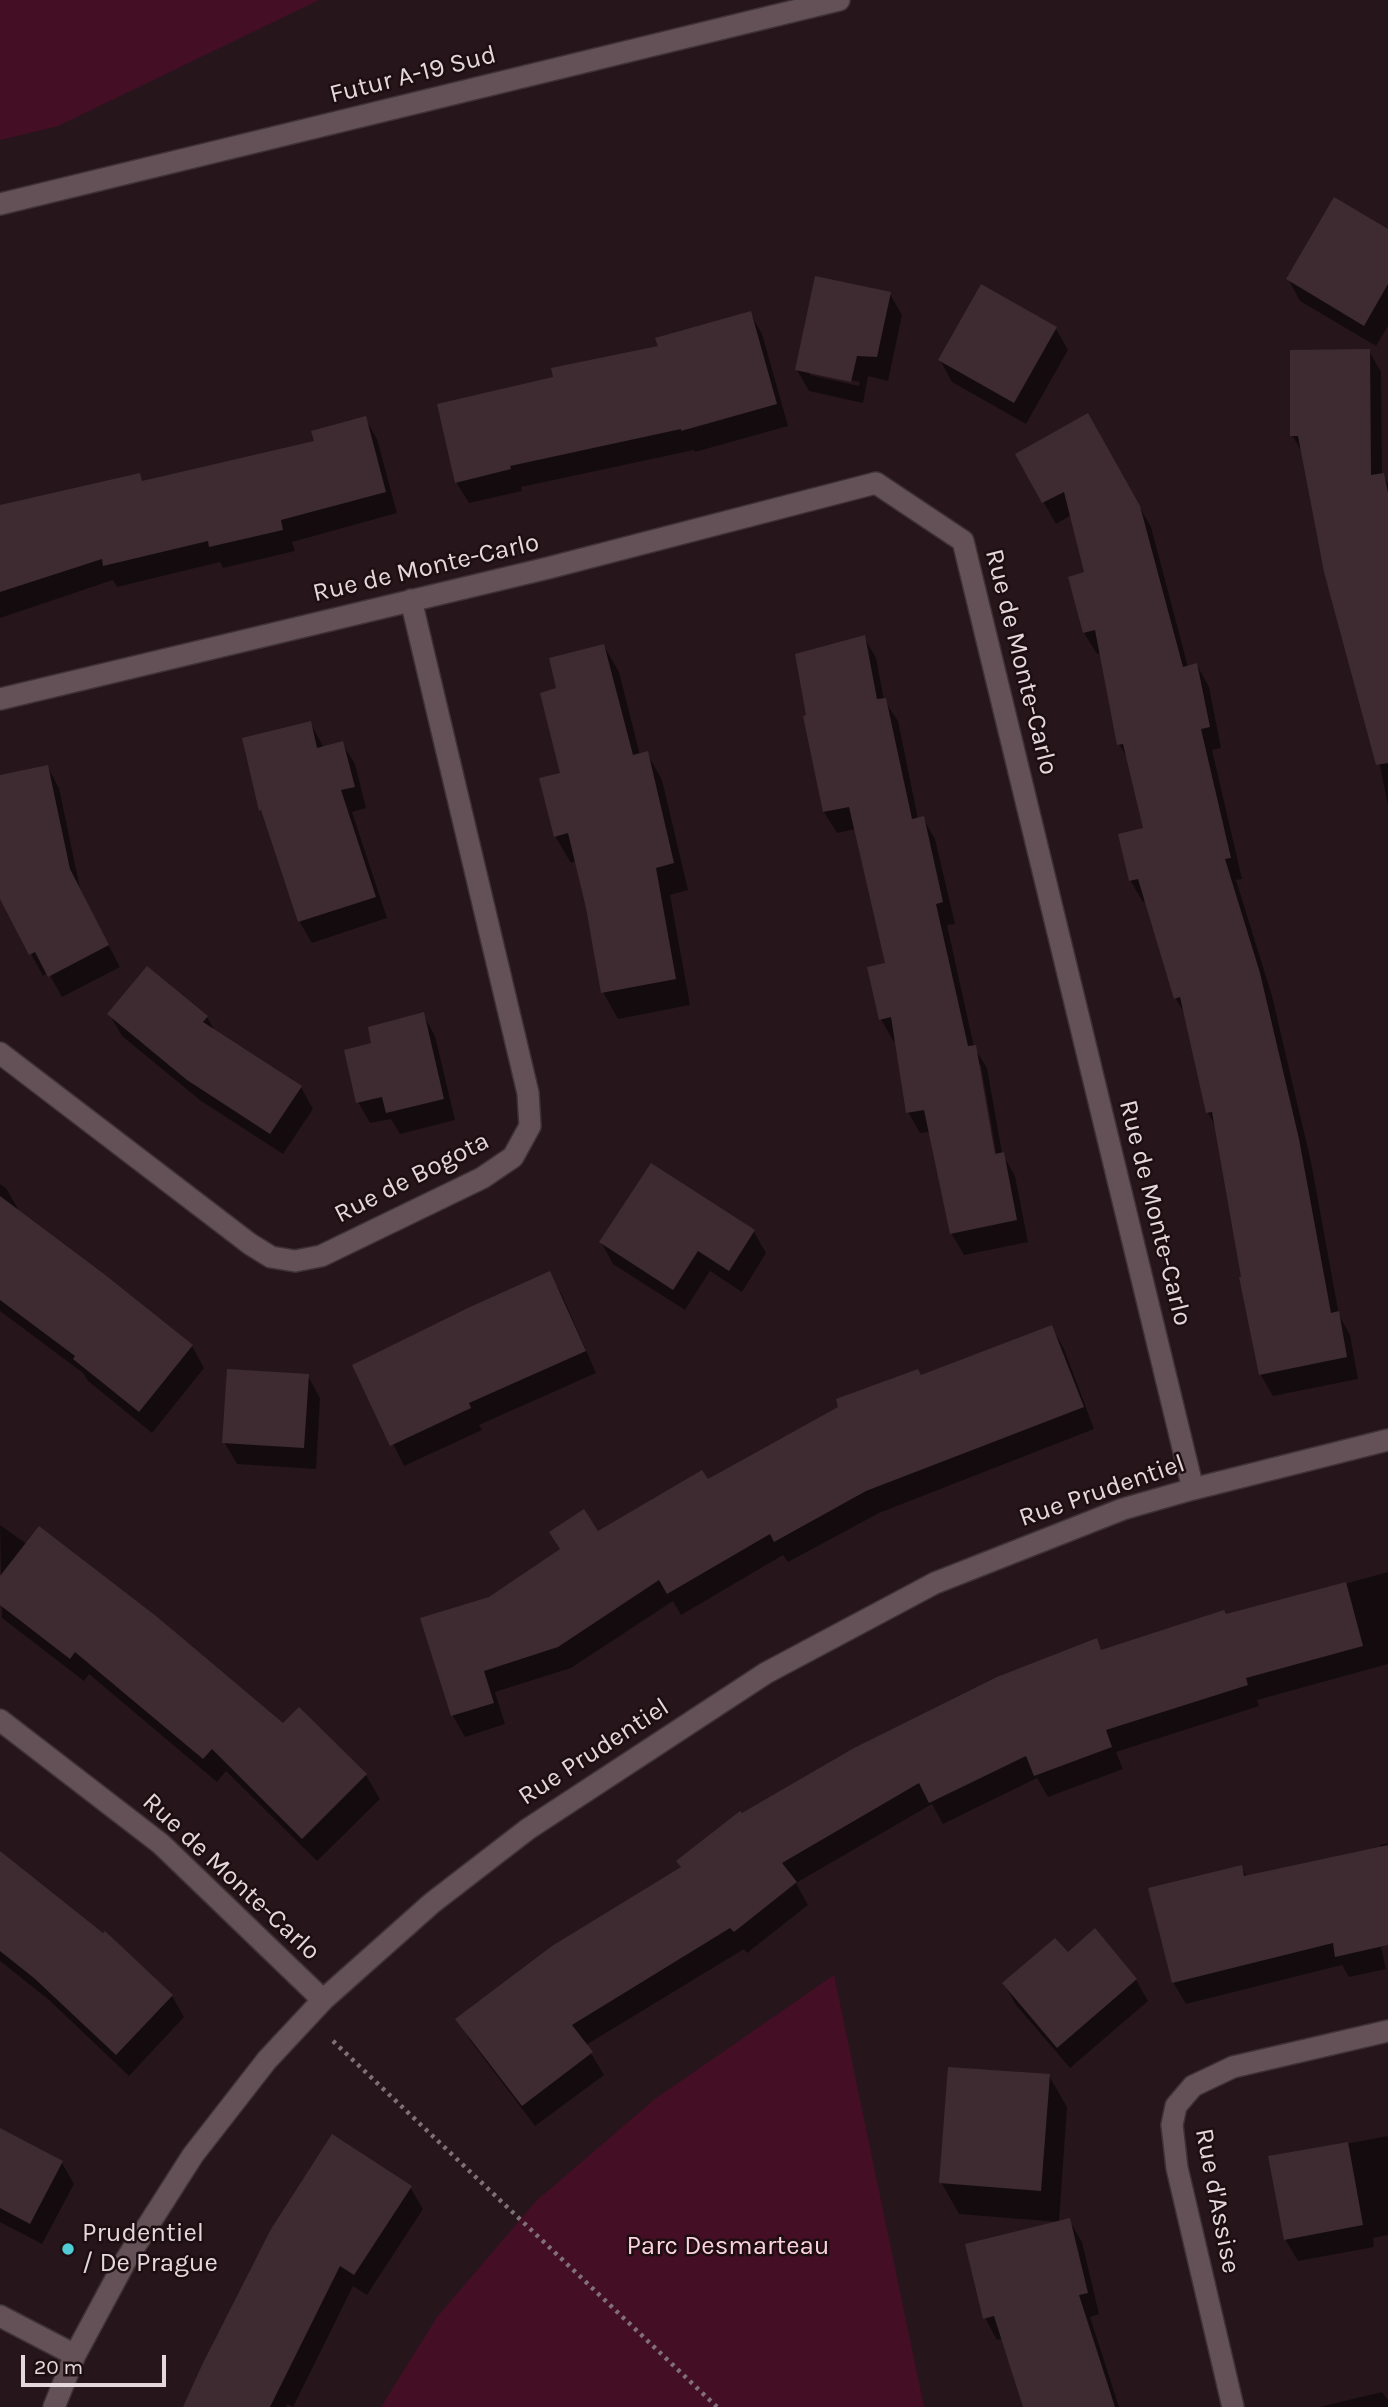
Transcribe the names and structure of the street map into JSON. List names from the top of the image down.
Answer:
{
  "streets": {
    "street": [
      "Futur A-19 Sud",
      "Rue de Monte-Carlo",
      "Rue de Bogota",
      "Rue Prudentiel",
      "Rue d'Assise"
    ]
  },
  "crossings": [
    ["Rue de Monte-Carlo", "Rue de Bogota"],
    ["Rue de Monte-Carlo", "Rue Prudentiel"]
  ],
  "parks": ["Parc Desmarteau"],
  "places": ["Prudentiel / De Prague"],
  "scale_bar": "20 m"
}
